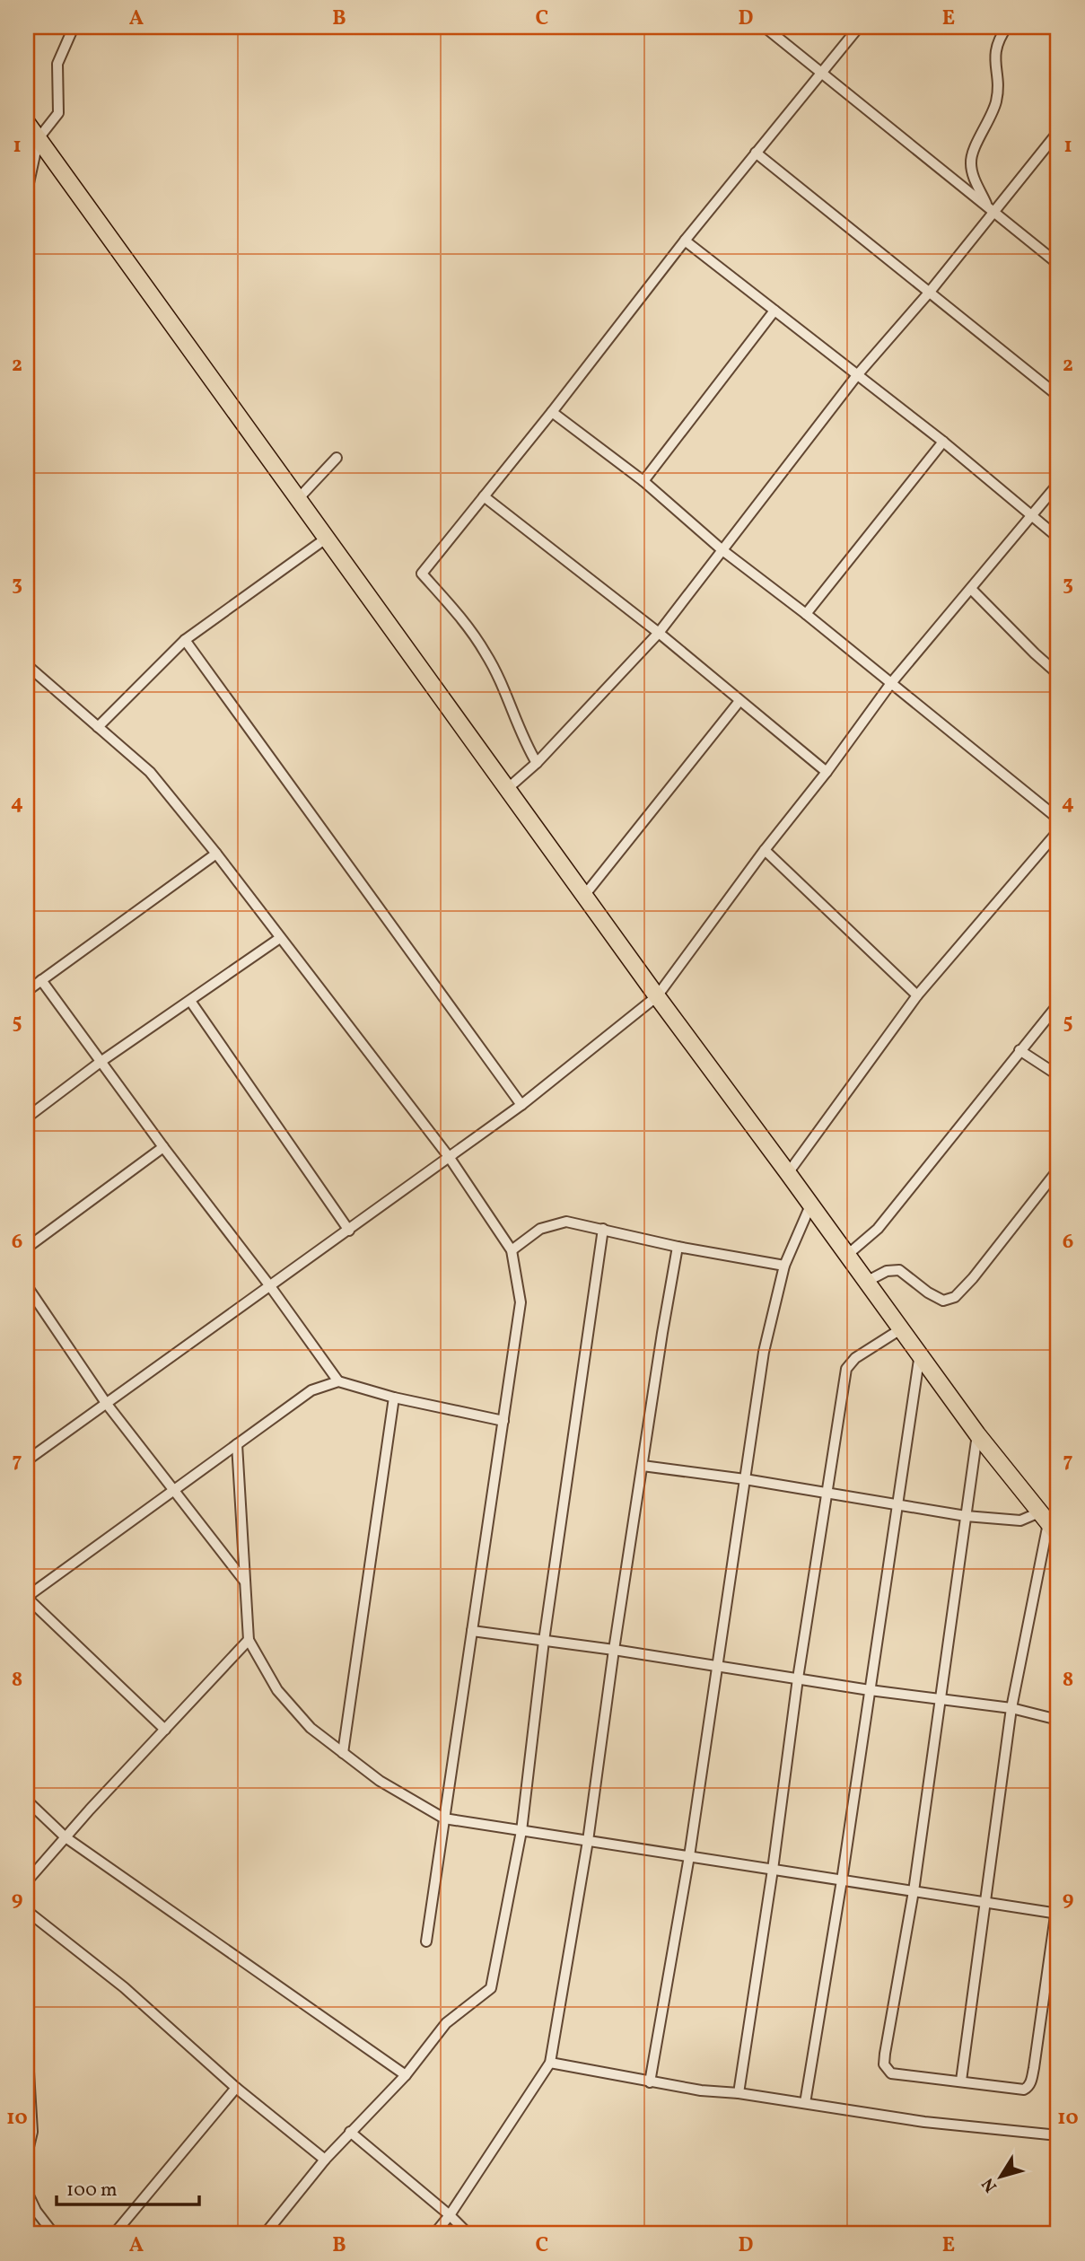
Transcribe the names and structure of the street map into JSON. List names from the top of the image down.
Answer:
{
  "scale_bar": "100 m",
  "north": "bottom left",
  "grid": {
    "columns": [
      "A",
      "B",
      "C",
      "D",
      "E"
    ],
    "rows": [
      "1",
      "2",
      "3",
      "4",
      "5",
      "6",
      "7",
      "8",
      "9",
      "10"
    ]
  }
}
